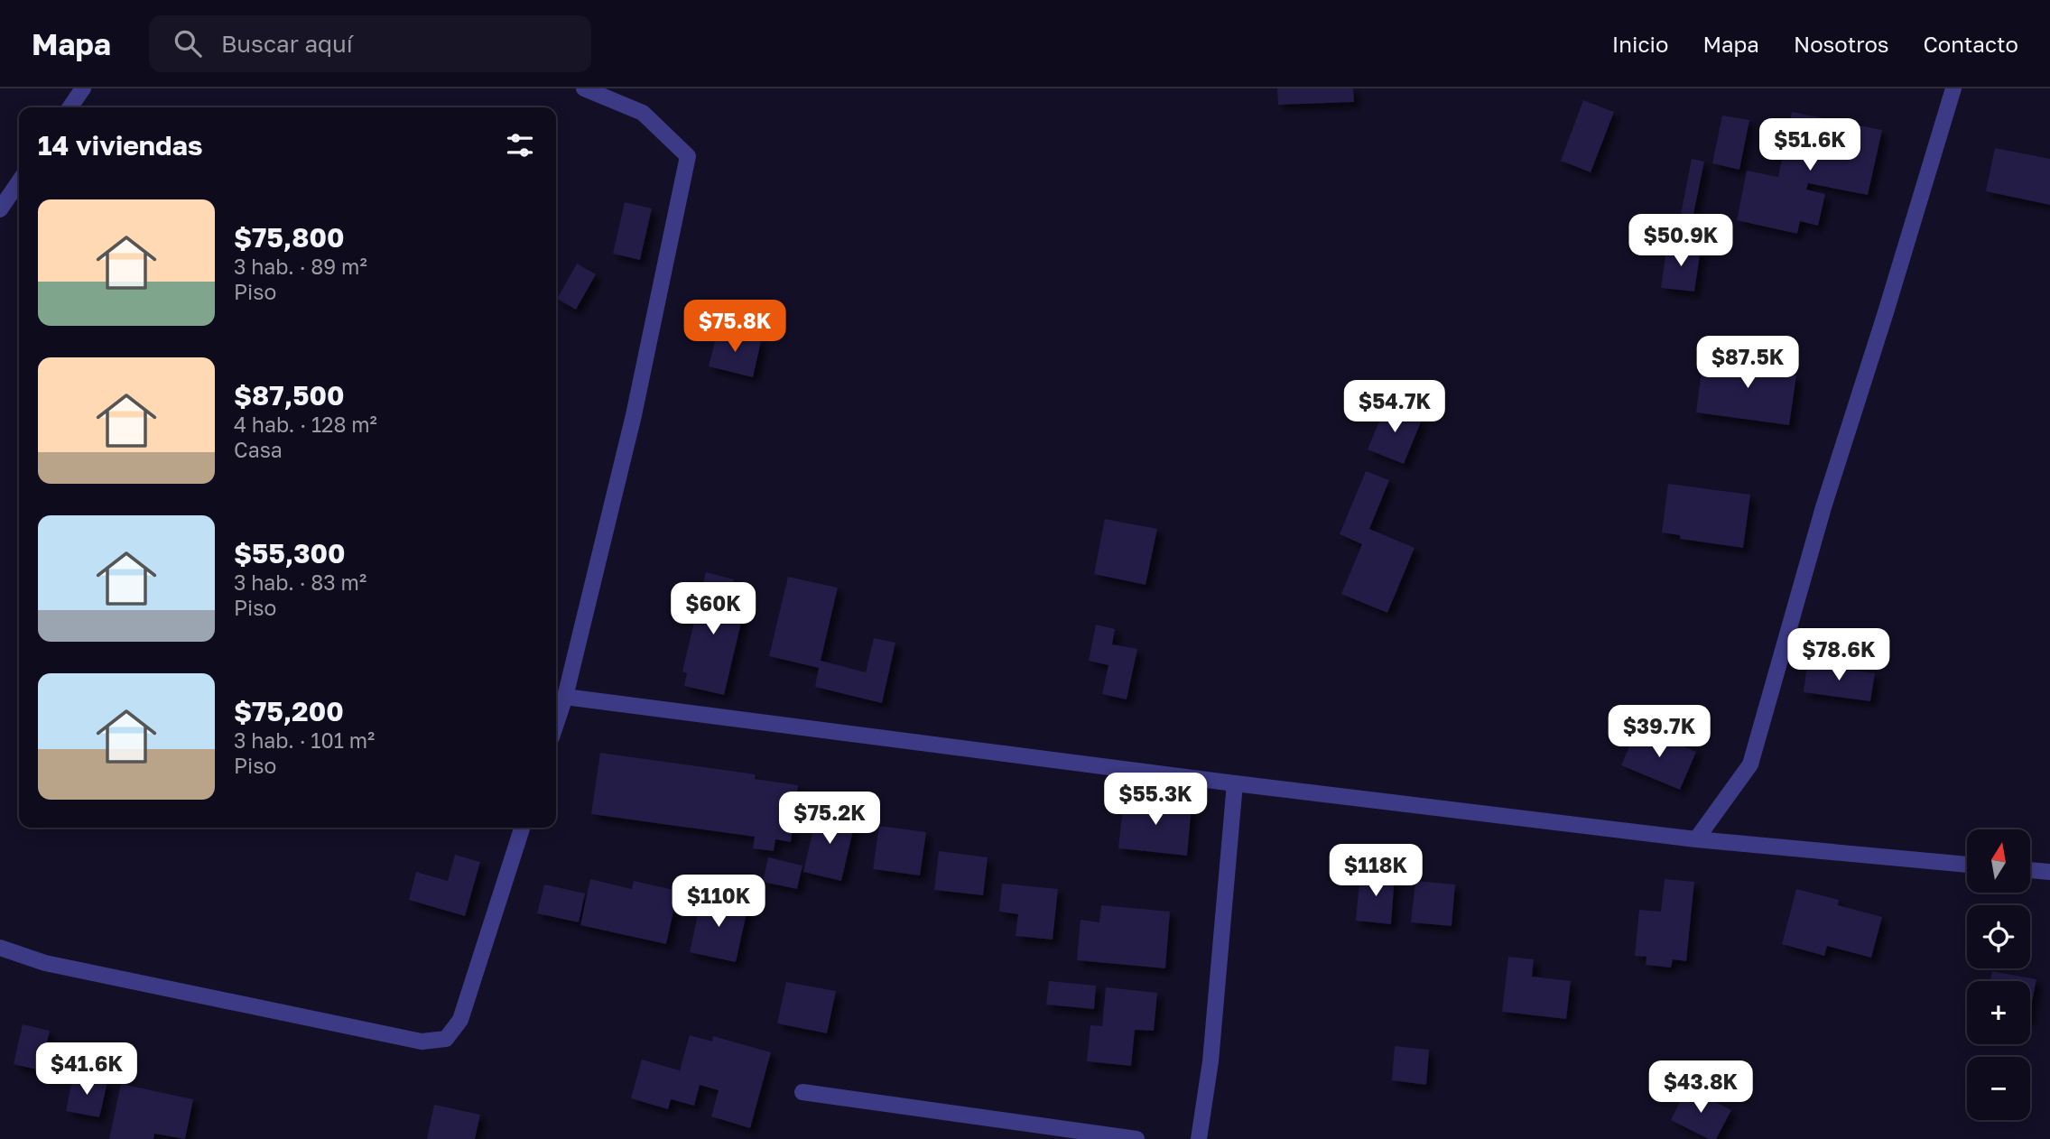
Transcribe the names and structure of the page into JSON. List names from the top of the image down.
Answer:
{
  "north": "top",
  "page": {
    "header": "Mapa",
    "search": "Buscar aquí",
    "nav": [
      "Inicio",
      "Mapa",
      "Nosotros",
      "Contacto"
    ],
    "heading": "14 viviendas",
    "price": [
      "$51.6K",
      "$50.9K",
      "$75.8K",
      "$87.5K",
      "$54.7K",
      "$60K",
      "$78.6K",
      "$39.7K",
      "$55.3K",
      "$75.2K",
      "$118K",
      "$110K",
      "$41.6K",
      "$43.8K"
    ],
    "list": [
      {
        "name": "$75,800",
        "note": "3 hab. · 89 m² · Piso"
      },
      {
        "name": "$87,500",
        "note": "4 hab. · 128 m² · Casa"
      },
      {
        "name": "$55,300",
        "note": "3 hab. · 83 m² · Piso"
      },
      {
        "name": "$75,200",
        "note": "3 hab. · 101 m² · Piso"
      }
    ],
    "map_buttons": ["+", "−"]
  }
}
